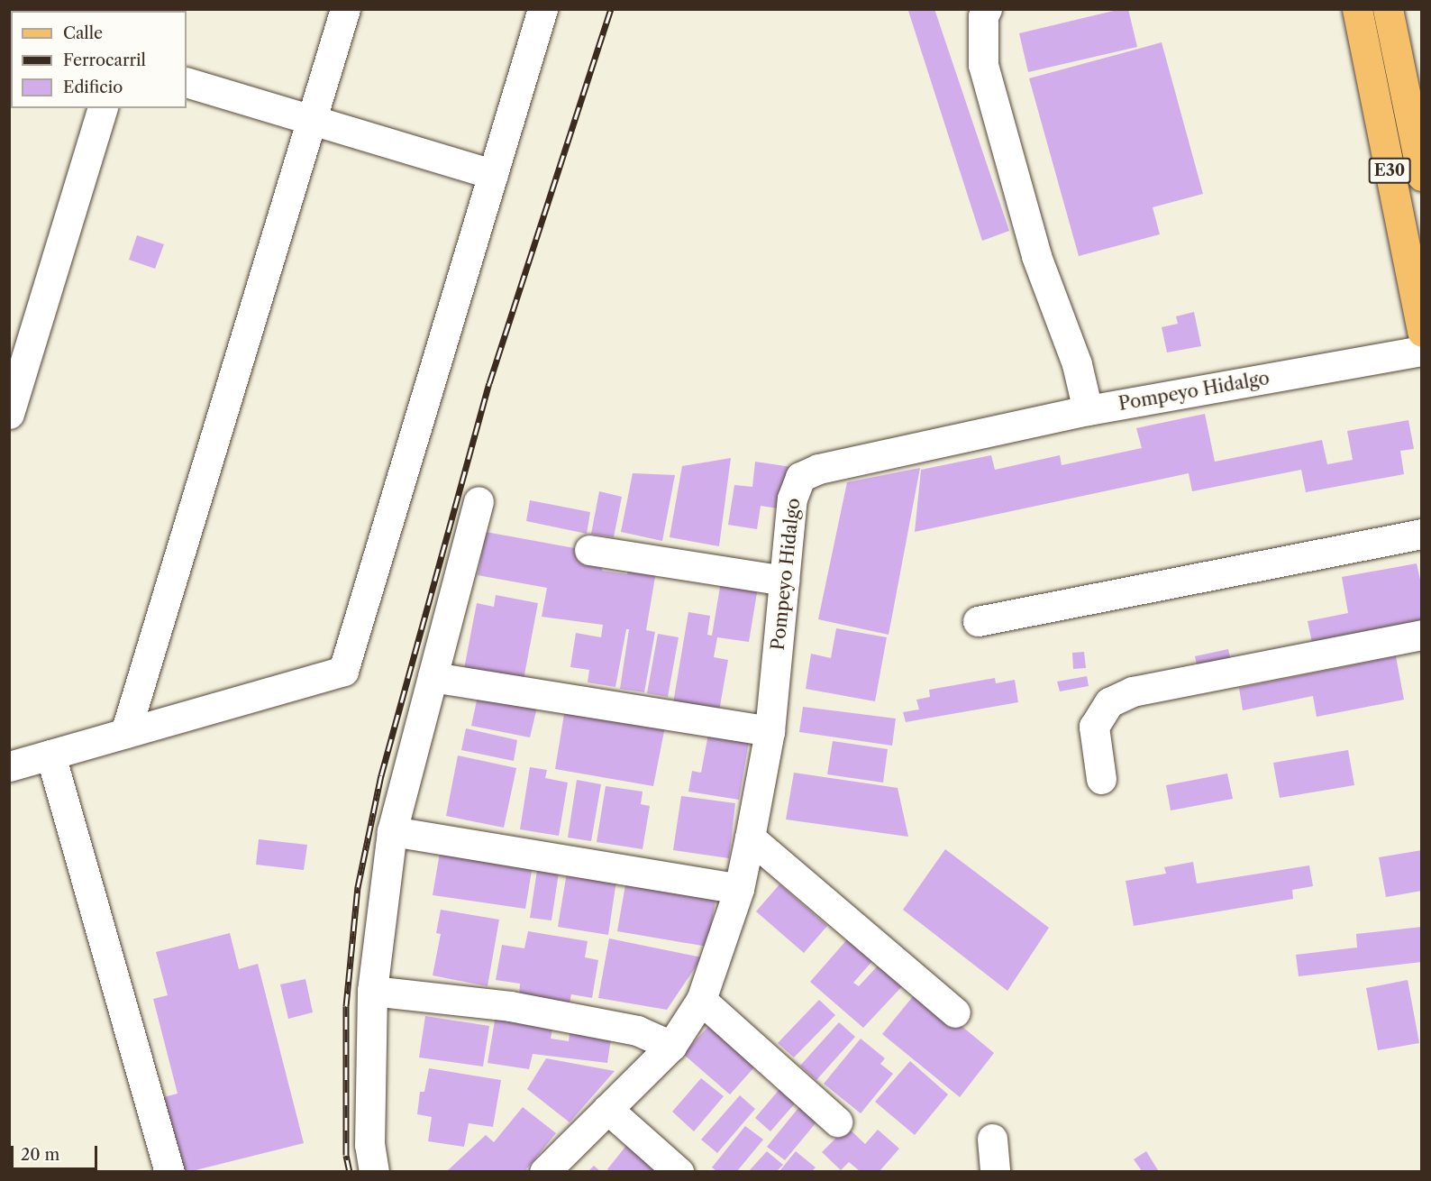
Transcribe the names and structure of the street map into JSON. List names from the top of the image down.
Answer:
{
  "streets": {
    "main road": ["E30"],
    "street": ["Pompeyo Hidalgo"]
  },
  "legend": ["Calle", "Ferrocarril", "Edificio"],
  "scale_bar": "20 m"
}
